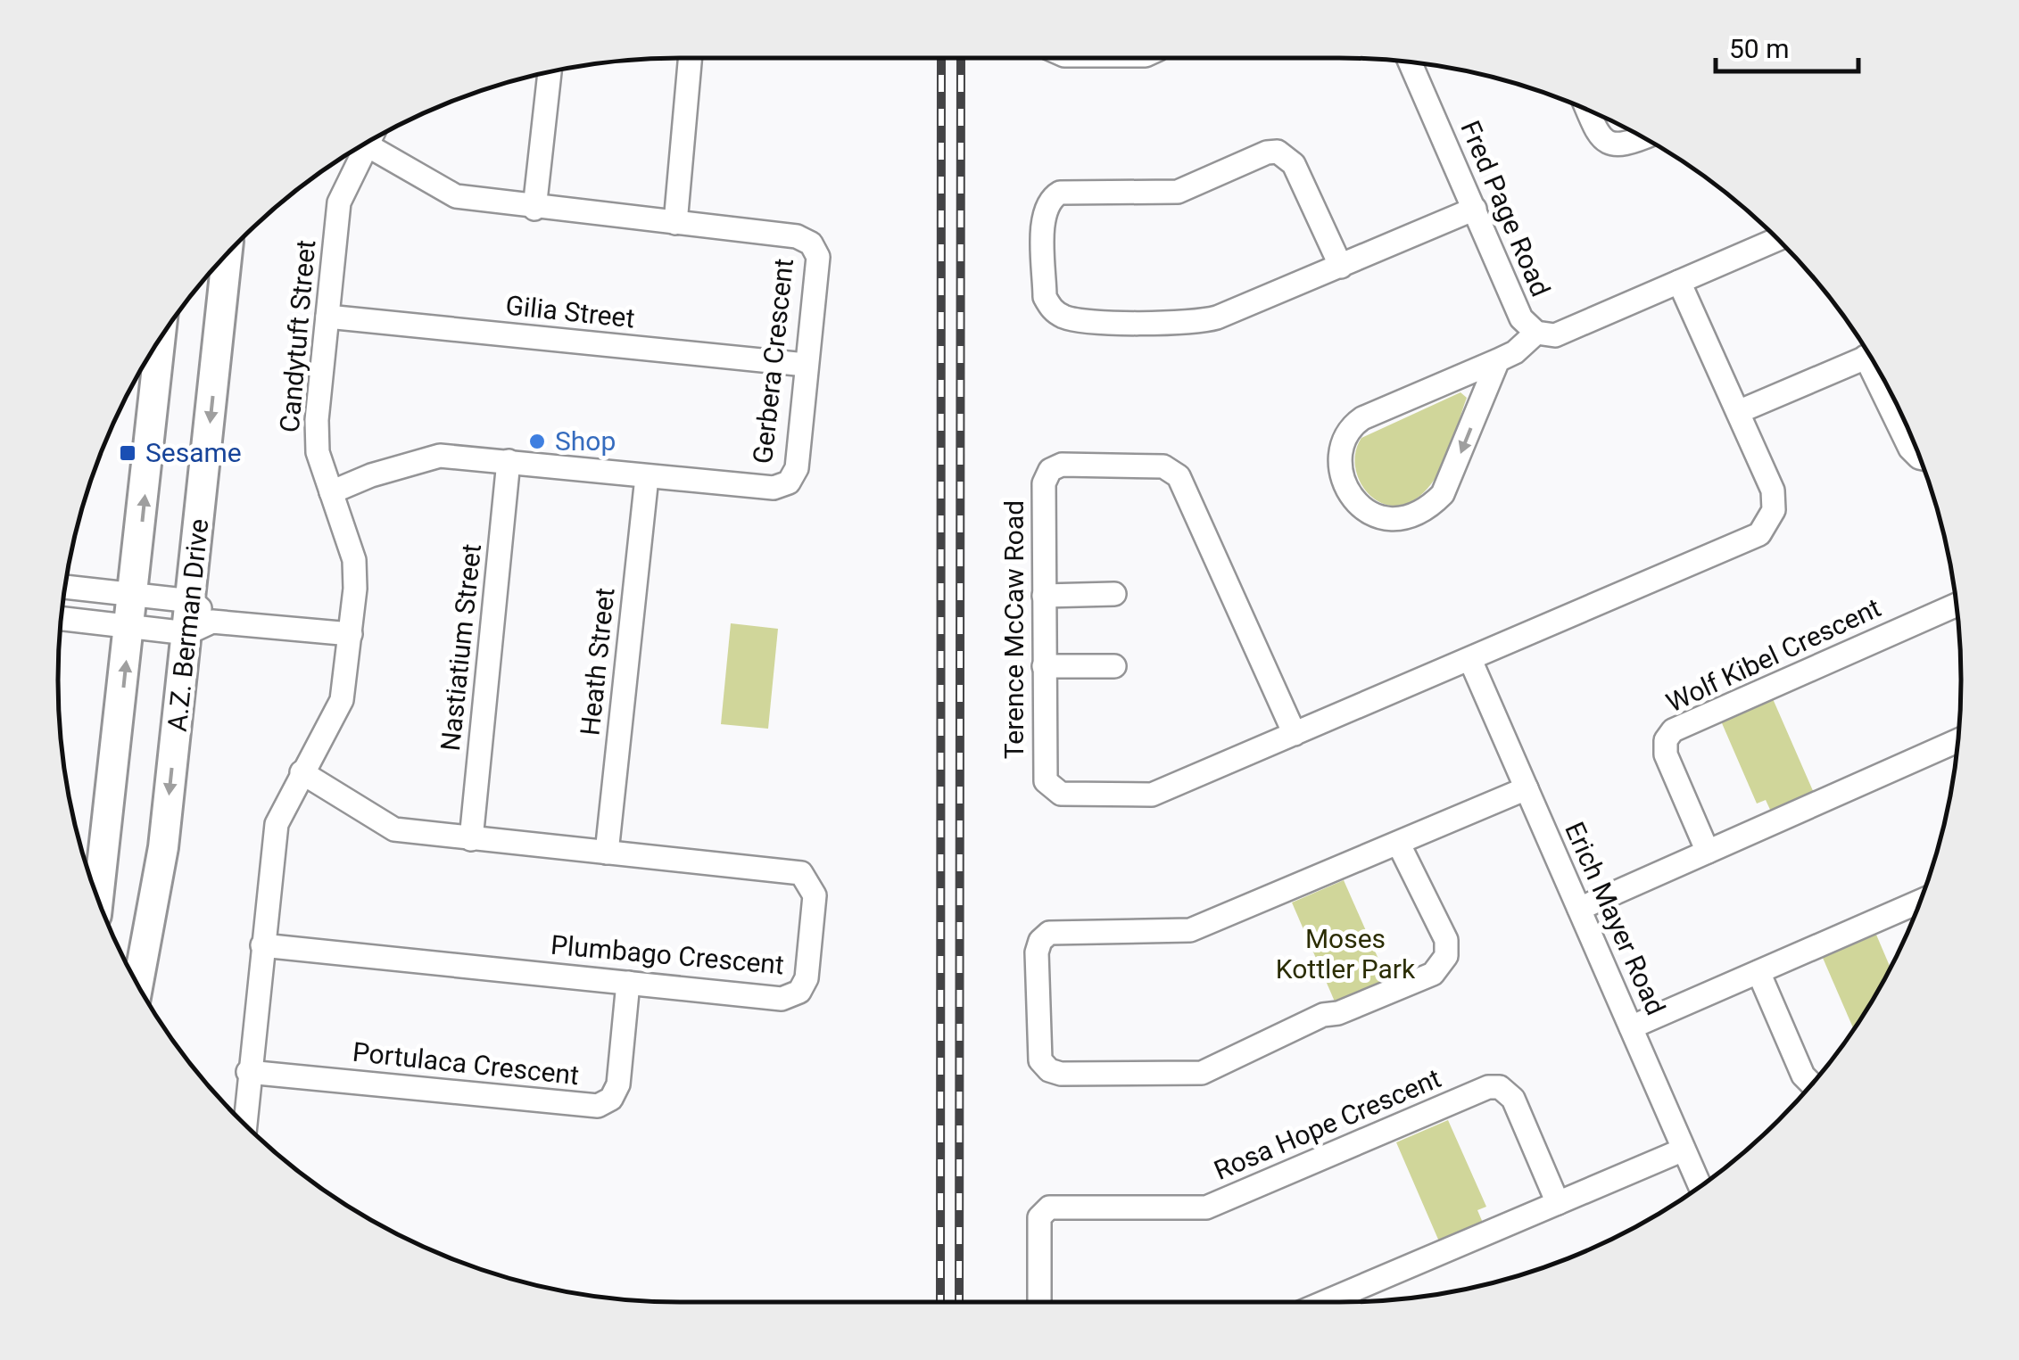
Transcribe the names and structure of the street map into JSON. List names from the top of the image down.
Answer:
{
  "streets": {
    "main road": ["A.Z. Berman Drive"],
    "street": [
      "Fred Page Road",
      "Gilia Street",
      "Candytuft Street",
      "Gerbera Crescent",
      "Terence McCaw Road",
      "Nastiatium Street",
      "Wolf Kibel Crescent",
      "Heath Street",
      "Erich Mayer Road",
      "Plumbago Crescent",
      "Portulaca Crescent",
      "Rosa Hope Crescent"
    ]
  },
  "crossings": [
    ["Gilia Street", "Candytuft Street"],
    ["Gilia Street", "Gerbera Crescent"],
    ["Candytuft Street", "Gerbera Crescent"],
    ["Candytuft Street", "Plumbago Crescent"],
    ["Candytuft Street", "Portulaca Crescent"],
    ["Gerbera Crescent", "Nastiatium Street"],
    ["Gerbera Crescent", "Heath Street"],
    ["Terence McCaw Road", "Erich Mayer Road"],
    ["Nastiatium Street", "Plumbago Crescent"],
    ["Heath Street", "Plumbago Crescent"],
    ["Plumbago Crescent", "Portulaca Crescent"]
  ],
  "parks": ["Moses Kottler Park"],
  "places": {
    "other": ["Shop"],
    "transit": ["Sesame"]
  },
  "scale_bar": "50 m"
}
